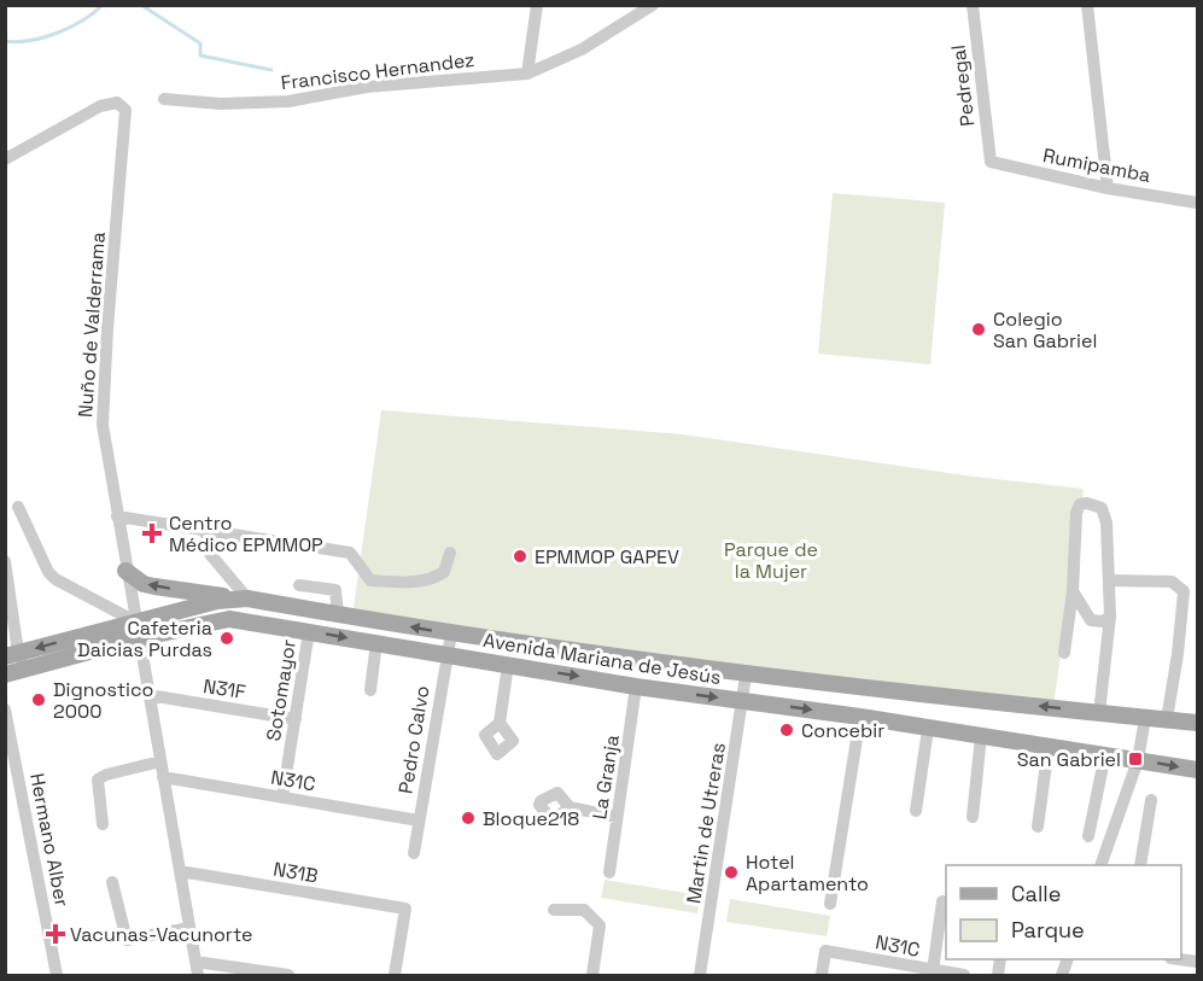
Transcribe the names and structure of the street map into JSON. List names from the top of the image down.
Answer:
{
  "streets": {
    "main road": ["Avenida Mariana de Jesús"],
    "street": [
      "Francisco Hernandez",
      "Pedregal",
      "Rumipamba",
      "Nuño de Valderrama",
      "N31F",
      "Sotomayor",
      "Pedro Calvo",
      "La Granja",
      "N31C",
      "Martin de Utreras",
      "Hermano Alber",
      "N31B"
    ]
  },
  "crossings": [
    ["Pedregal", "Rumipamba"],
    ["Nuño de Valderrama", "Avenida Mariana de Jesús"],
    ["Nuño de Valderrama", "N31F"],
    ["Nuño de Valderrama", "N31C"],
    ["Nuño de Valderrama", "N31B"],
    ["Avenida Mariana de Jesús", "Sotomayor"],
    ["Avenida Mariana de Jesús", "Pedro Calvo"],
    ["Avenida Mariana de Jesús", "La Granja"],
    ["Avenida Mariana de Jesús", "Martin de Utreras"],
    ["N31F", "Sotomayor"],
    ["Sotomayor", "N31C"],
    ["Pedro Calvo", "N31C"]
  ],
  "parks": ["Parque de la Mujer"],
  "places": {
    "other": [
      "Colegio San Gabriel",
      "EPMMOP GAPEV",
      "Cafeteria Daicias Purdas",
      "Dignostico 2000",
      "Concebir",
      "Bloque218",
      "Hotel Apartamento"
    ],
    "health": ["Centro Médico EPMMOP", "Vacunas-Vacunorte"],
    "transit": ["San Gabriel"]
  },
  "legend": ["Calle", "Parque"]
}
